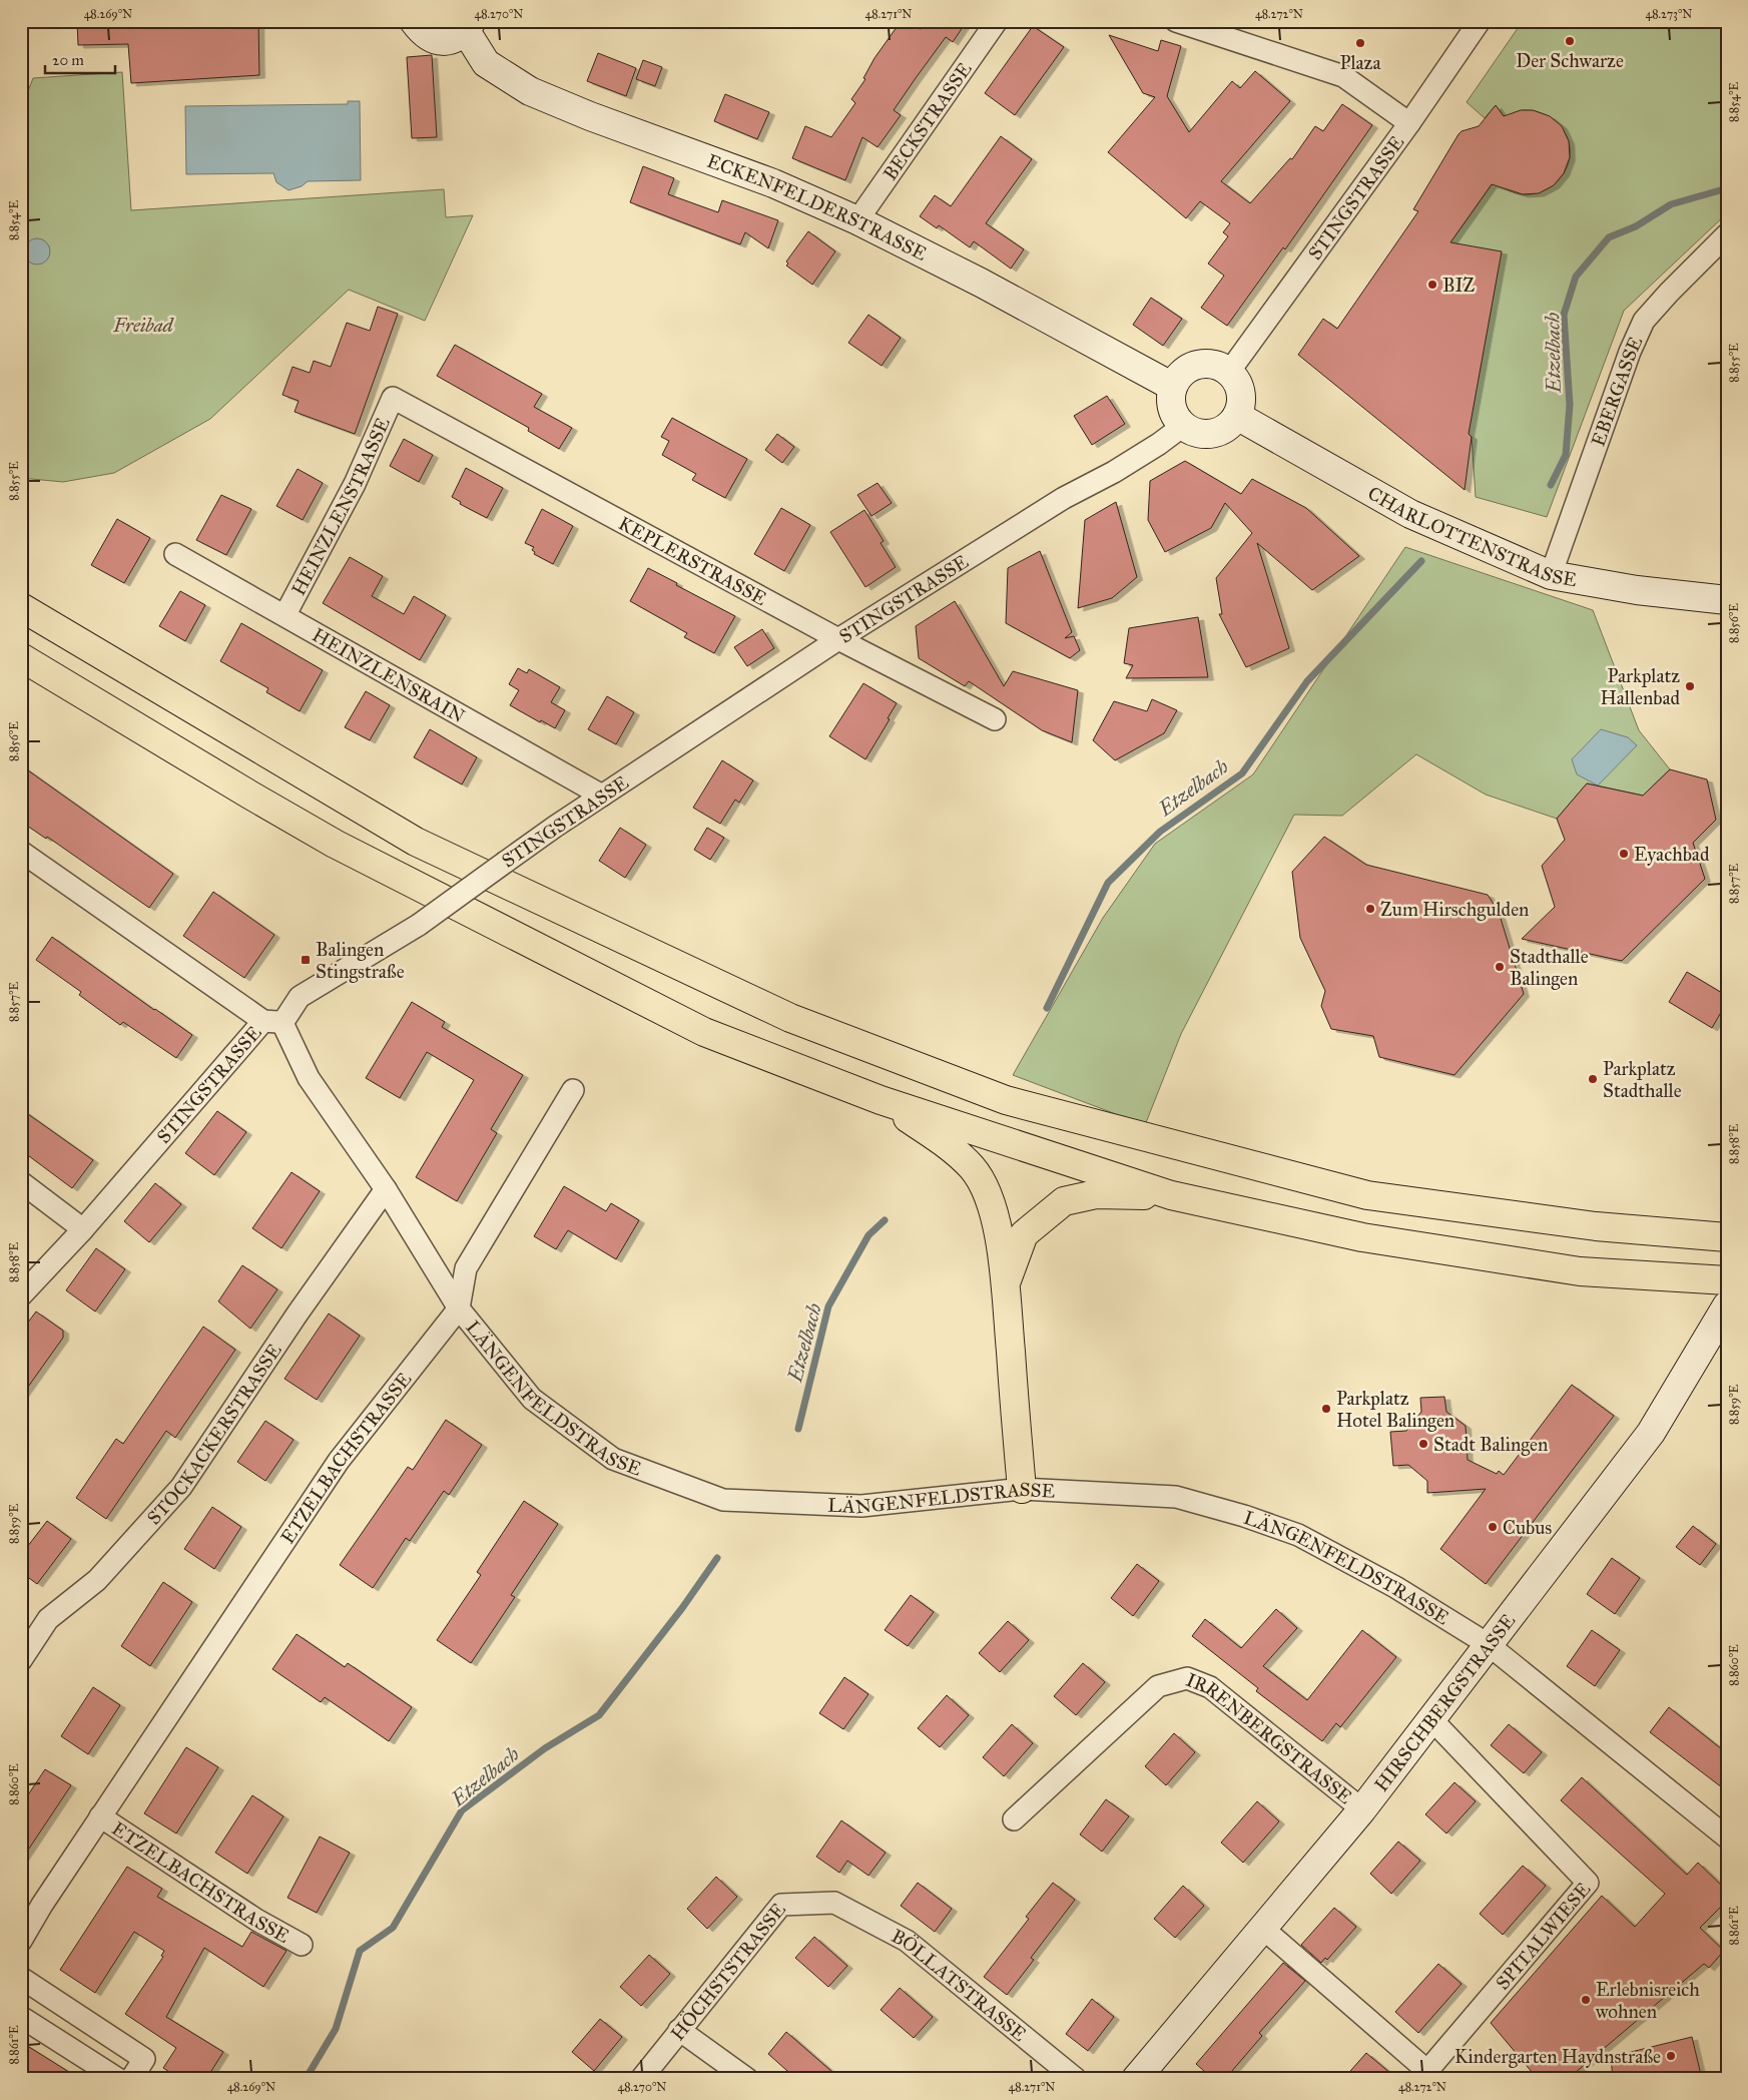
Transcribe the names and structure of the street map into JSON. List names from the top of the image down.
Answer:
{
  "streets": {
    "main road": ["ECKENFELDERSTRASSE", "CHARLOTTENSTRASSE", "HIRSCHBERGSTRASSE"],
    "street": [
      "BECKSTRASSE",
      "STINGSTRASSE",
      "EBERGASSE",
      "HEINZLENSTRASSE",
      "KEPLERSTRASSE",
      "HEINZLENSRAIN",
      "LÄNGENFELDSTRASSE",
      "STOCKACKERSTRASSE",
      "ETZELBACHSTRASSE",
      "IRRENBERGSTRASSE",
      "SPITALWIESE",
      "HÖCHSTSTRASSE",
      "BÖLLATSTRASSE"
    ]
  },
  "crossings": [
    ["BECKSTRASSE", "ECKENFELDERSTRASSE"],
    ["STINGSTRASSE", "ECKENFELDERSTRASSE"],
    ["STINGSTRASSE", "CHARLOTTENSTRASSE"],
    ["STINGSTRASSE", "KEPLERSTRASSE"],
    ["STINGSTRASSE", "HEINZLENSRAIN"],
    ["STINGSTRASSE", "LÄNGENFELDSTRASSE"],
    ["ECKENFELDERSTRASSE", "CHARLOTTENSTRASSE"],
    ["EBERGASSE", "CHARLOTTENSTRASSE"],
    ["HEINZLENSTRASSE", "KEPLERSTRASSE"],
    ["HEINZLENSTRASSE", "HEINZLENSRAIN"],
    ["LÄNGENFELDSTRASSE", "STOCKACKERSTRASSE"],
    ["LÄNGENFELDSTRASSE", "ETZELBACHSTRASSE"],
    ["LÄNGENFELDSTRASSE", "HIRSCHBERGSTRASSE"],
    ["HIRSCHBERGSTRASSE", "IRRENBERGSTRASSE"],
    ["HIRSCHBERGSTRASSE", "SPITALWIESE"],
    ["HÖCHSTSTRASSE", "BÖLLATSTRASSE"]
  ],
  "water": ["Etzelbach"],
  "parks": ["Freibad"],
  "places": {
    "other": [
      "Der Schwarze",
      "Plaza",
      "BIZ",
      "Parkplatz Hallenbad",
      "Eyachbad",
      "Zum Hirschgulden",
      "Stadthalle Balingen",
      "Parkplatz Stadthalle",
      "Parkplatz Hotel Balingen",
      "Stadt Balingen",
      "Cubus",
      "Erlebnisreich wohnen",
      "Kindergarten Haydnstraße"
    ],
    "transit": ["Balingen Stingstraße"]
  },
  "scale_bar": "20 m",
  "coordinates": [
    "48.269°N",
    "48.270°N",
    "48.271°N",
    "48.272°N",
    "48.273°N",
    "8.854°E",
    "8.855°E",
    "8.856°E",
    "8.857°E",
    "8.858°E",
    "8.859°E",
    "8.860°E",
    "8.861°E"
  ]
}
